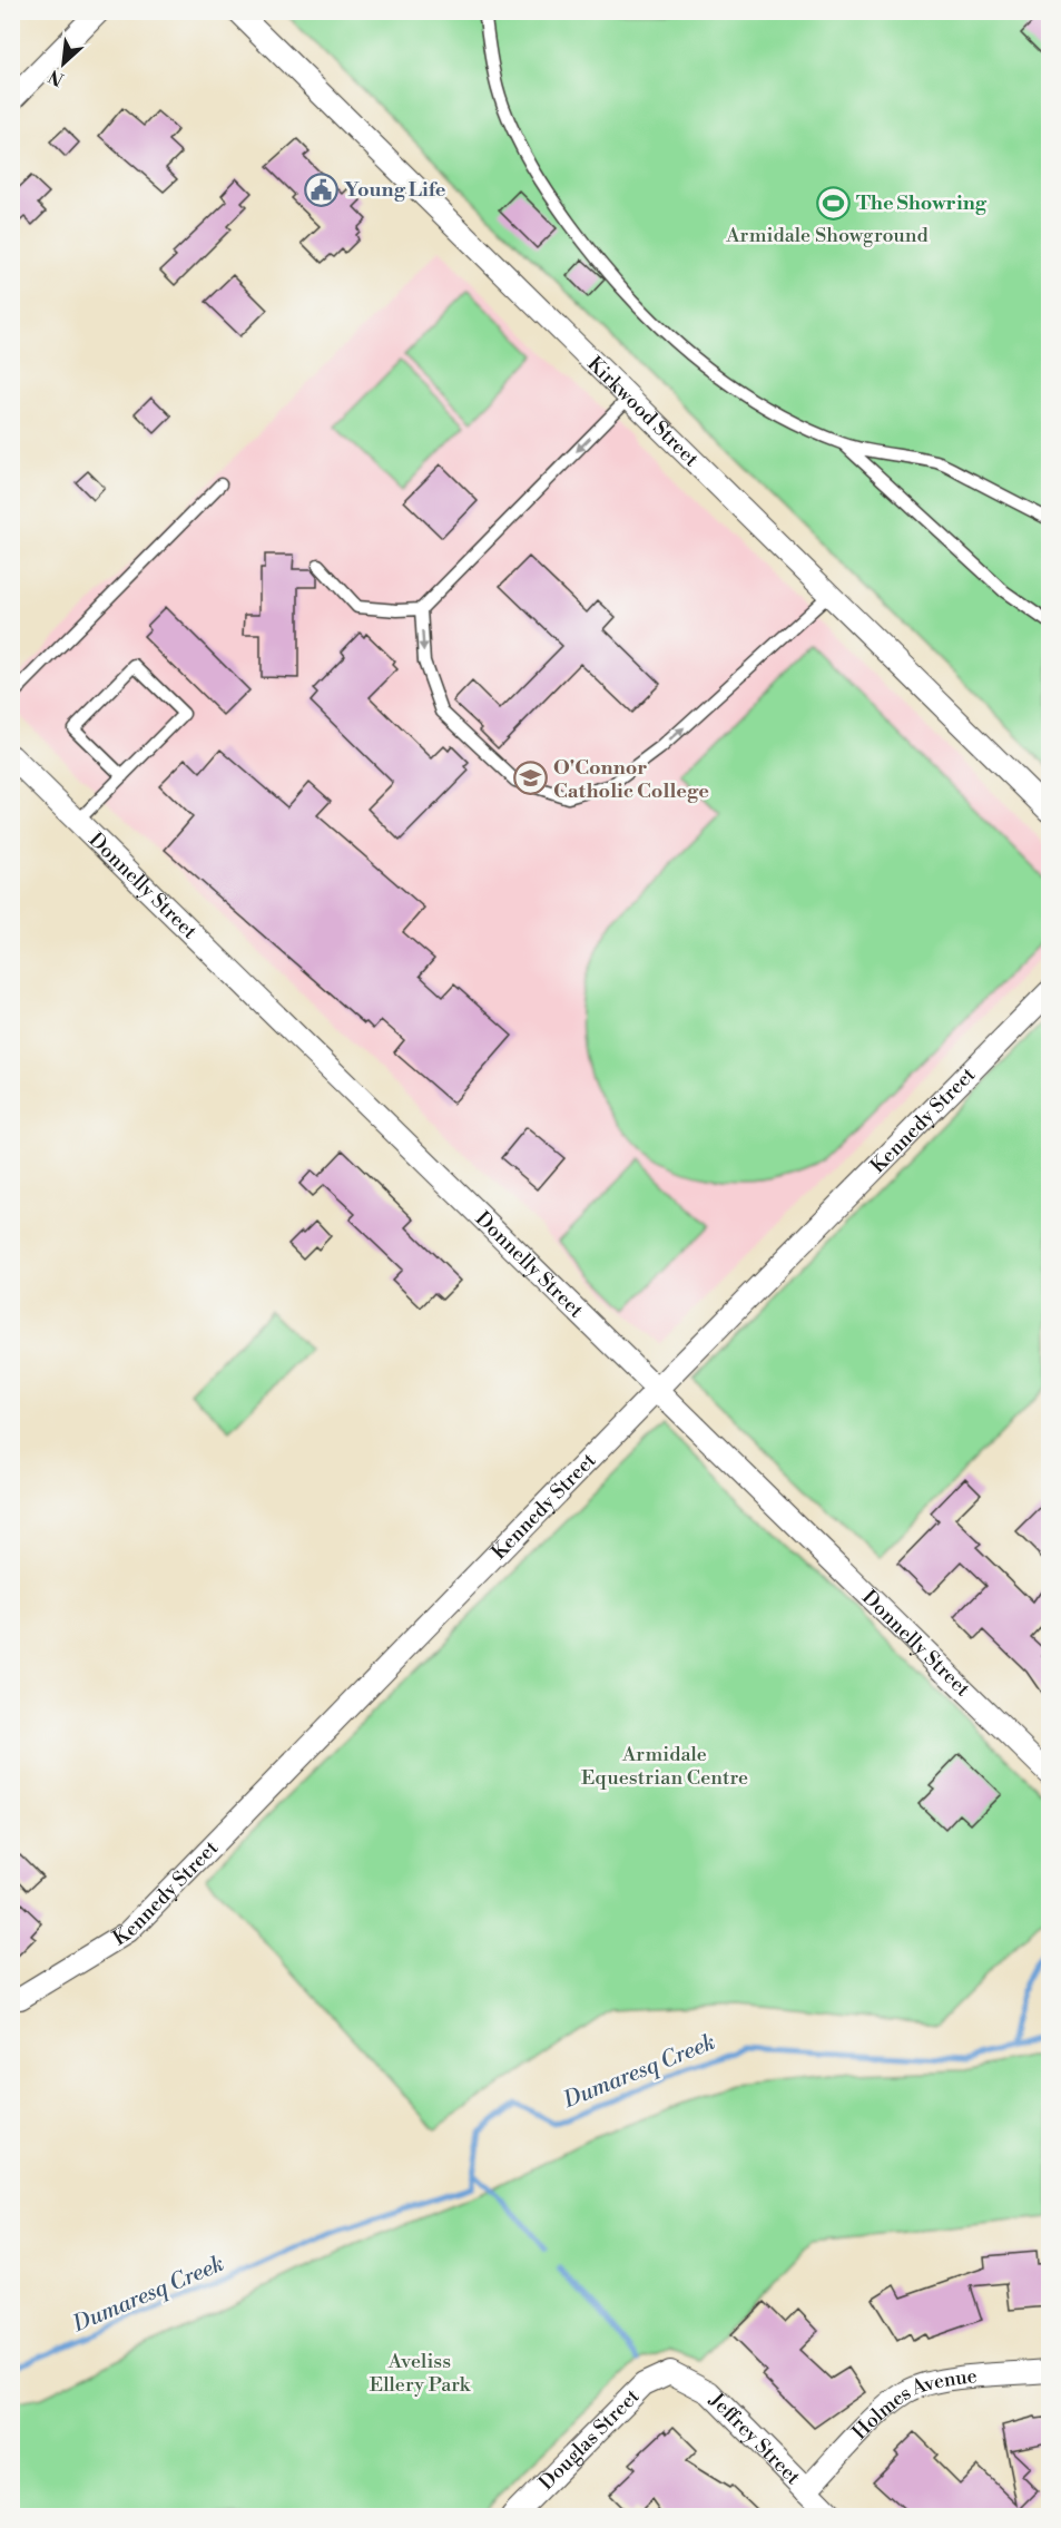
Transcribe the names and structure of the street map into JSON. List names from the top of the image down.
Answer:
{
  "streets": {
    "street": [
      "Kirkwood Street",
      "Donnelly Street",
      "Kennedy Street",
      "Holmes Avenue",
      "Douglas Street",
      "Jeffrey Street"
    ]
  },
  "crossings": [
    ["Donnelly Street", "Kennedy Street"],
    ["Holmes Avenue", "Jeffrey Street"],
    ["Douglas Street", "Jeffrey Street"]
  ],
  "water": ["Dumaresq Creek"],
  "parks": ["Armidale Showground", "Armidale Equestrian Centre", "Aveliss Ellery Park"],
  "places": {
    "public building": ["Young Life"],
    "sports": ["The Showring"],
    "school or university": ["O'Connor Catholic College"]
  },
  "north": "bottom left"
}
